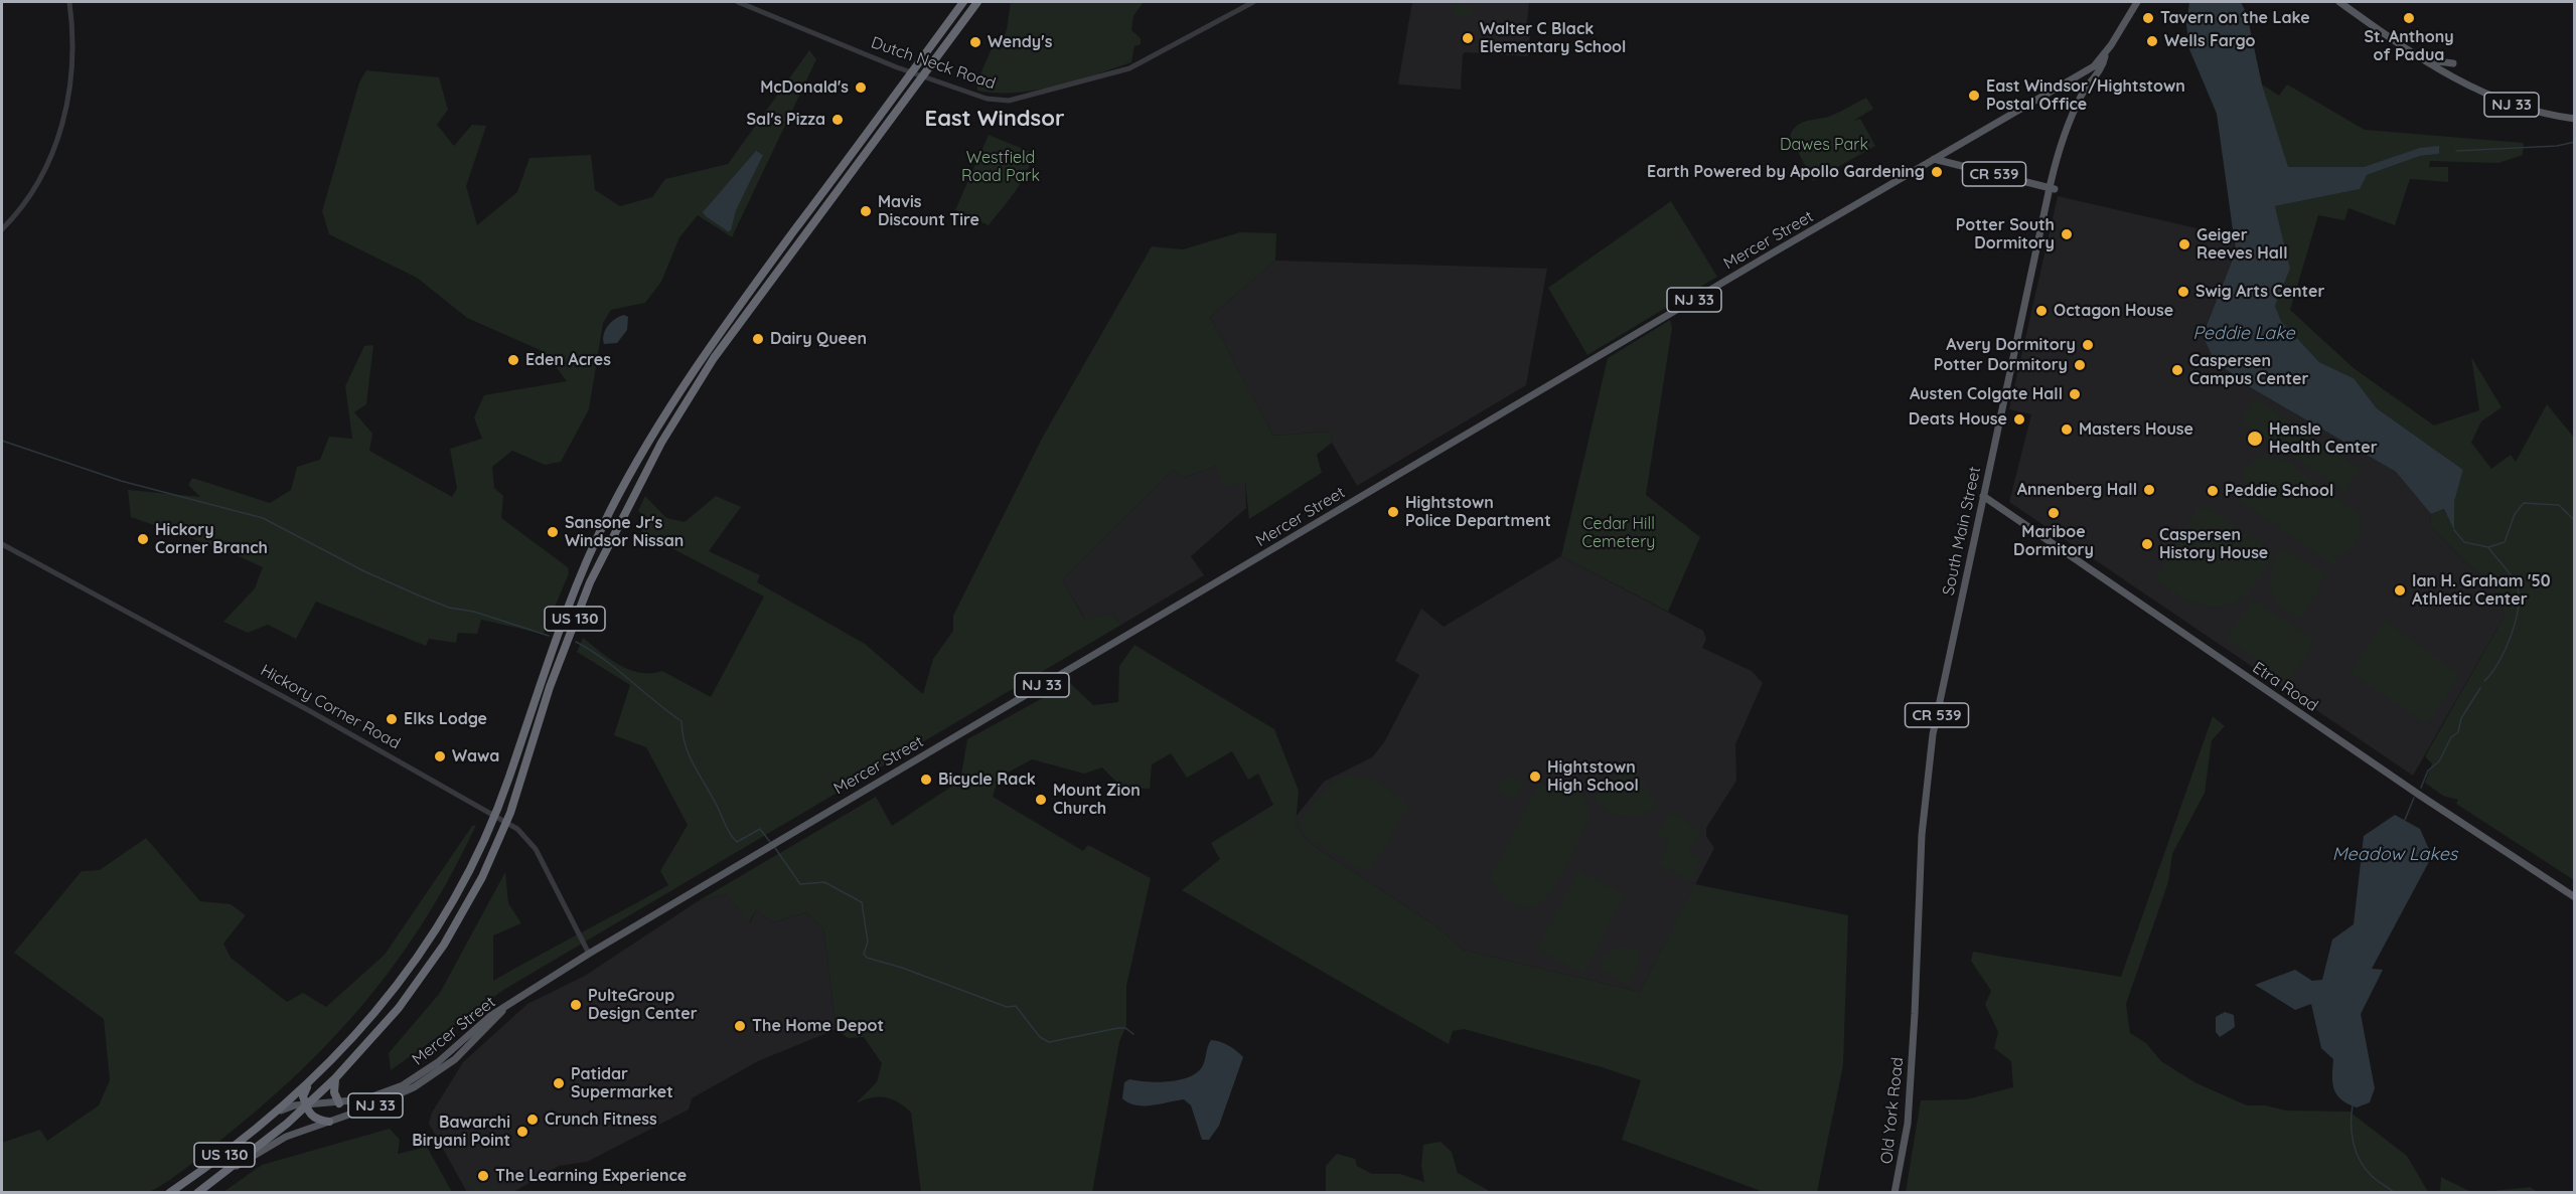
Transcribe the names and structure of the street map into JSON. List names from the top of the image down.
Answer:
{
  "streets": {
    "highway": ["US 130"],
    "main road": [
      "NJ 33",
      "CR 539",
      "Mercer Street",
      "South Main Street",
      "Etra Road",
      "Old York Road"
    ],
    "street": ["Dutch Neck Road", "Hickory Corner Road"]
  },
  "crossings": [
    ["Dutch Neck Road", "US 130"],
    ["NJ 33", "Mercer Street"],
    ["NJ 33", "South Main Street"],
    ["CR 539", "Mercer Street"],
    ["CR 539", "South Main Street"],
    ["Mercer Street", "South Main Street"],
    ["Mercer Street", "US 130"],
    ["Mercer Street", "Hickory Corner Road"],
    ["South Main Street", "Etra Road"],
    ["South Main Street", "Old York Road"],
    ["US 130", "Hickory Corner Road"]
  ],
  "districts": ["East Windsor"],
  "water": ["Peddie Lake", "Meadow Lakes"],
  "parks": ["Dawes Park", "Westfield Road Park", "Cedar Hill Cemetery"],
  "places": [
    "Tavern on the Lake",
    "St. Anthony of Padua",
    "Walter C Black Elementary School",
    "Wells Fargo",
    "Wendy's",
    "McDonald's",
    "East Windsor/Hightstown Postal Office",
    "Sal's Pizza",
    "Earth Powered by Apollo Gardening",
    "Mavis Discount Tire",
    "Potter South Dormitory",
    "Geiger Reeves Hall",
    "Swig Arts Center",
    "Octagon House",
    "Dairy Queen",
    "Avery Dormitory",
    "Eden Acres",
    "Potter Dormitory",
    "Caspersen Campus Center",
    "Austen Colgate Hall",
    "Deats House",
    "Masters House",
    "Hensle Health Center",
    "Annenberg Hall",
    "Peddie School",
    "Hightstown Police Department",
    "Mariboe Dormitory",
    "Sansone Jr's Windsor Nissan",
    "Hickory Corner Branch",
    "Caspersen History House",
    "Ian H. Graham '50 Athletic Center",
    "Elks Lodge",
    "Wawa",
    "Hightstown High School",
    "Bicycle Rack",
    "Mount Zion Church",
    "PulteGroup Design Center",
    "The Home Depot",
    "Patidar Supermarket",
    "Crunch Fitness",
    "Bawarchi Biryani Point",
    "The Learning Experience"
  ]
}
